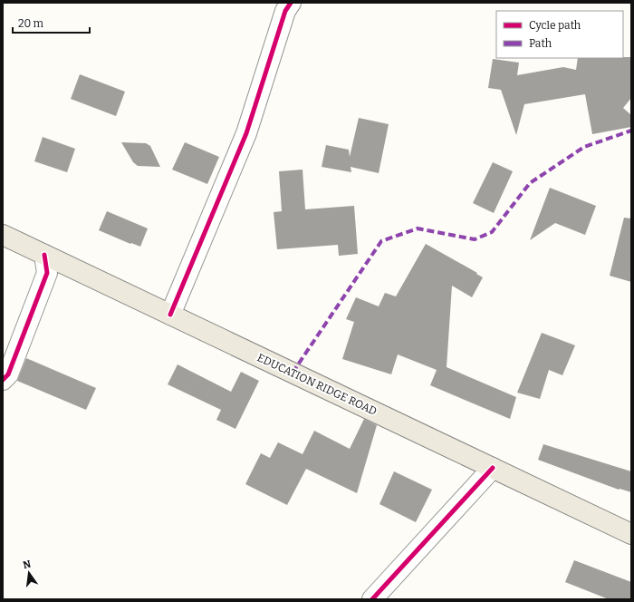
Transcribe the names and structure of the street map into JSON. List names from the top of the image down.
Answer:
{
  "streets": {
    "main road": ["EDUCATION RIDGE ROAD"]
  },
  "legend": ["Cycle path", "Path"],
  "scale_bar": "20 m",
  "north": "top"
}
